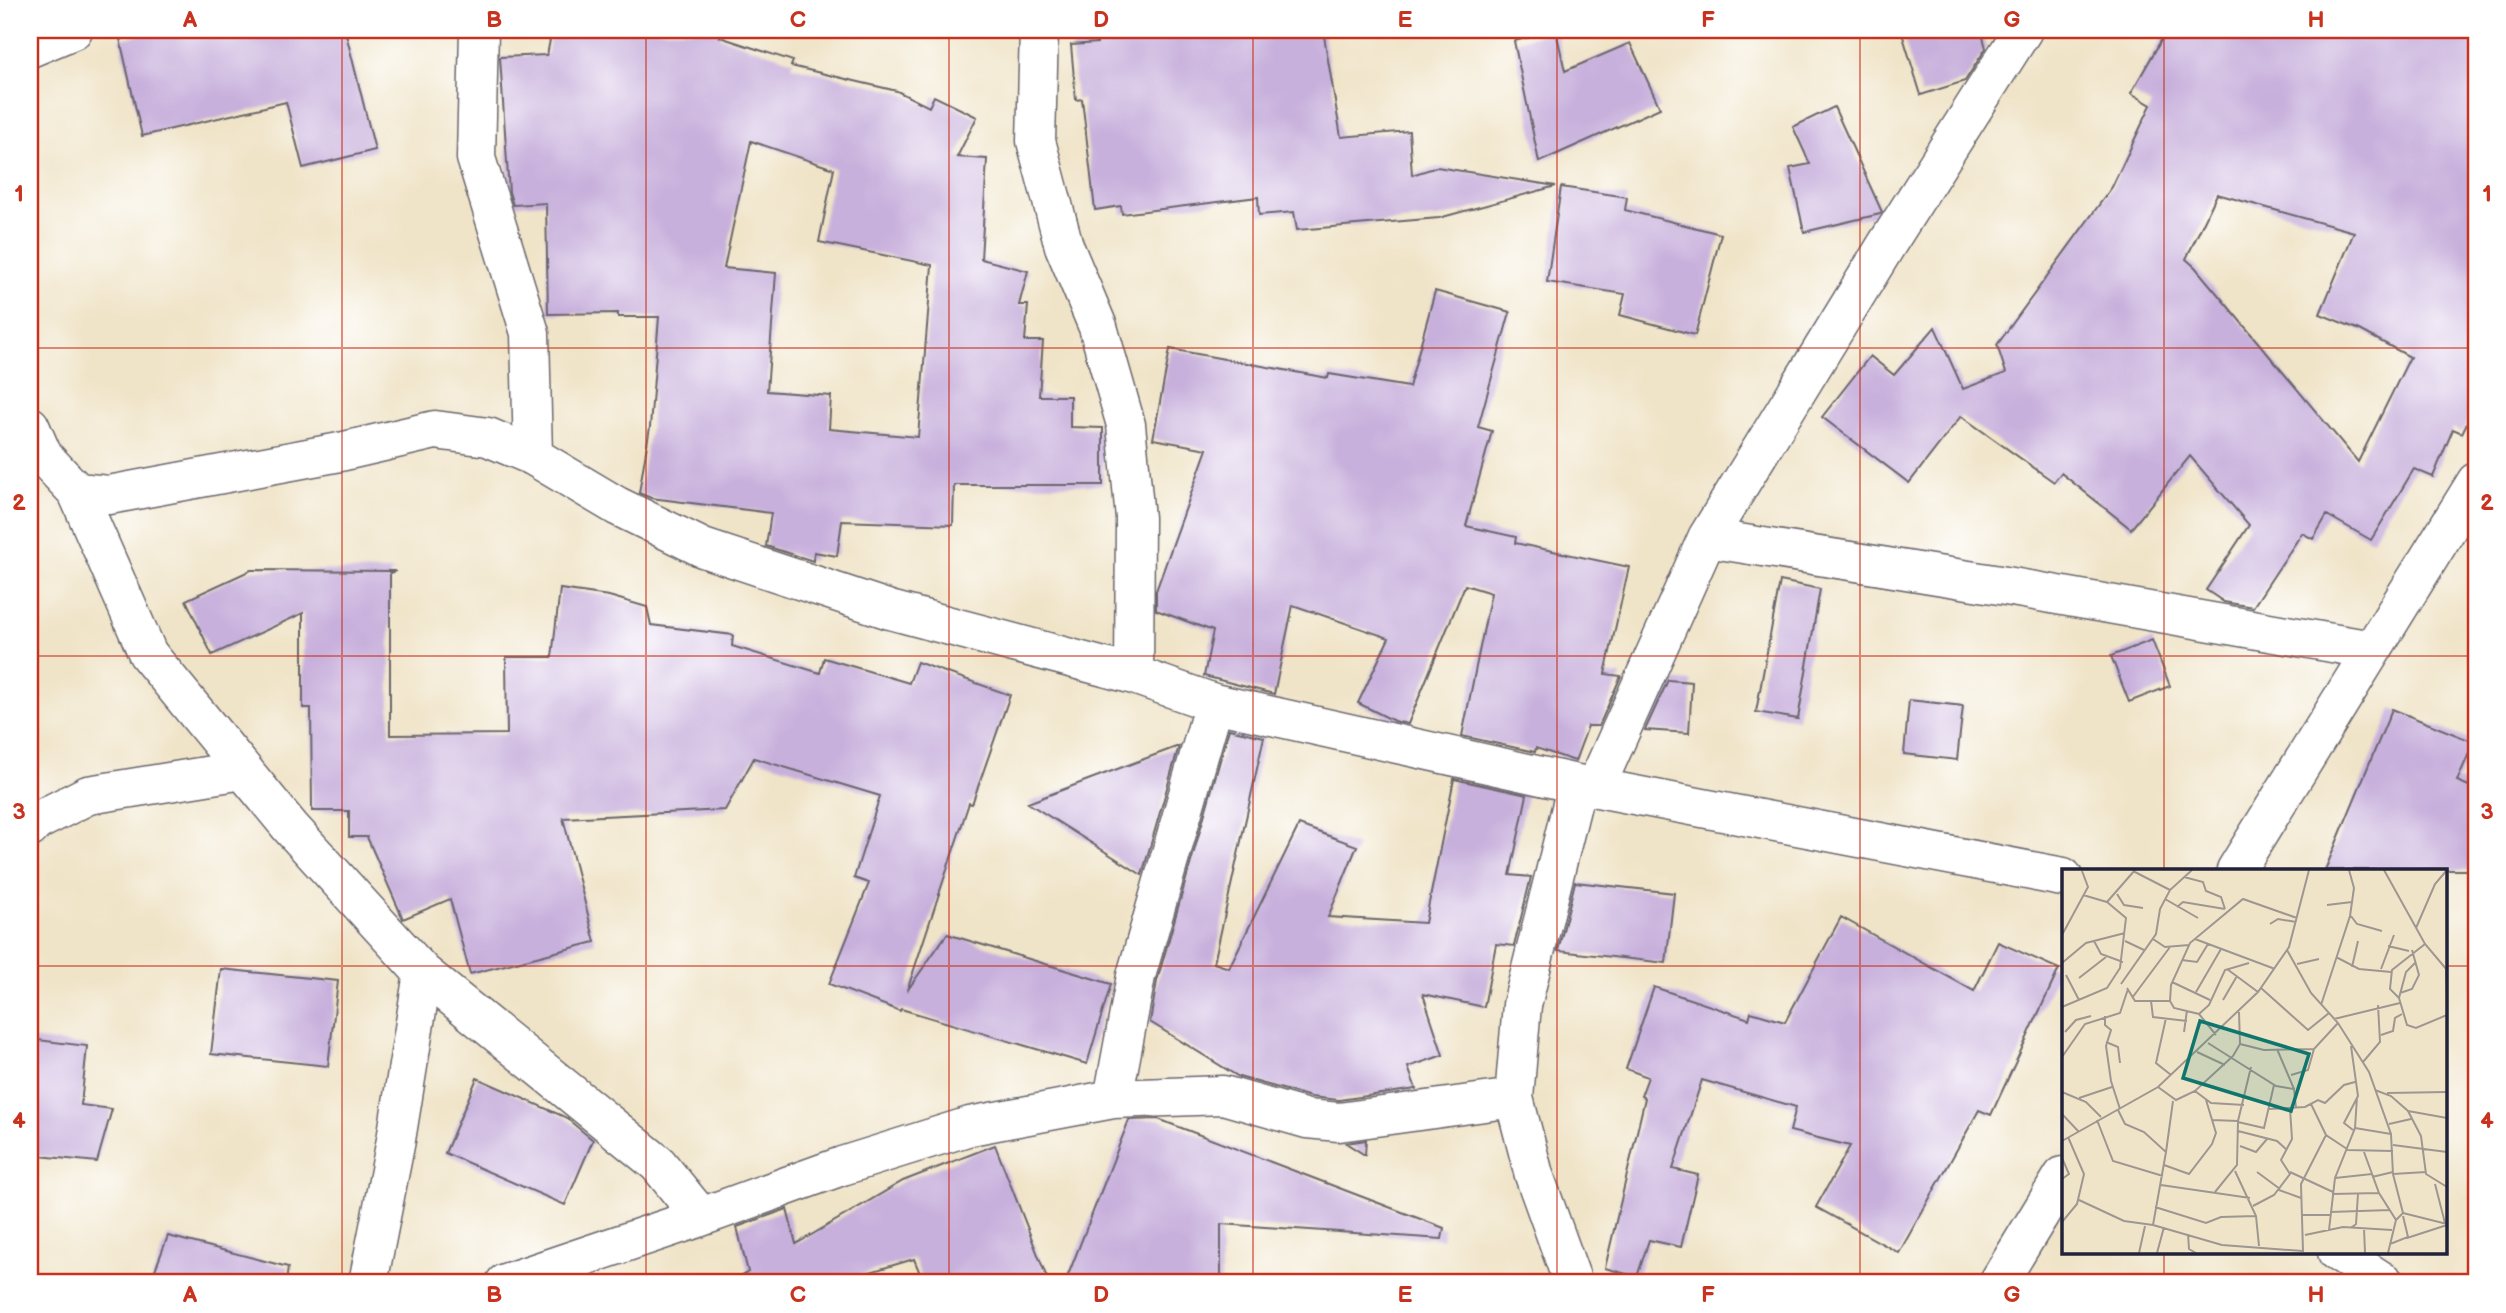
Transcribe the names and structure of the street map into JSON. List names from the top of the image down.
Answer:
{
  "grid": {
    "columns": [
      "A",
      "B",
      "C",
      "D",
      "E",
      "F",
      "G",
      "H"
    ],
    "rows": [
      "1",
      "2",
      "3",
      "4"
    ]
  }
}
